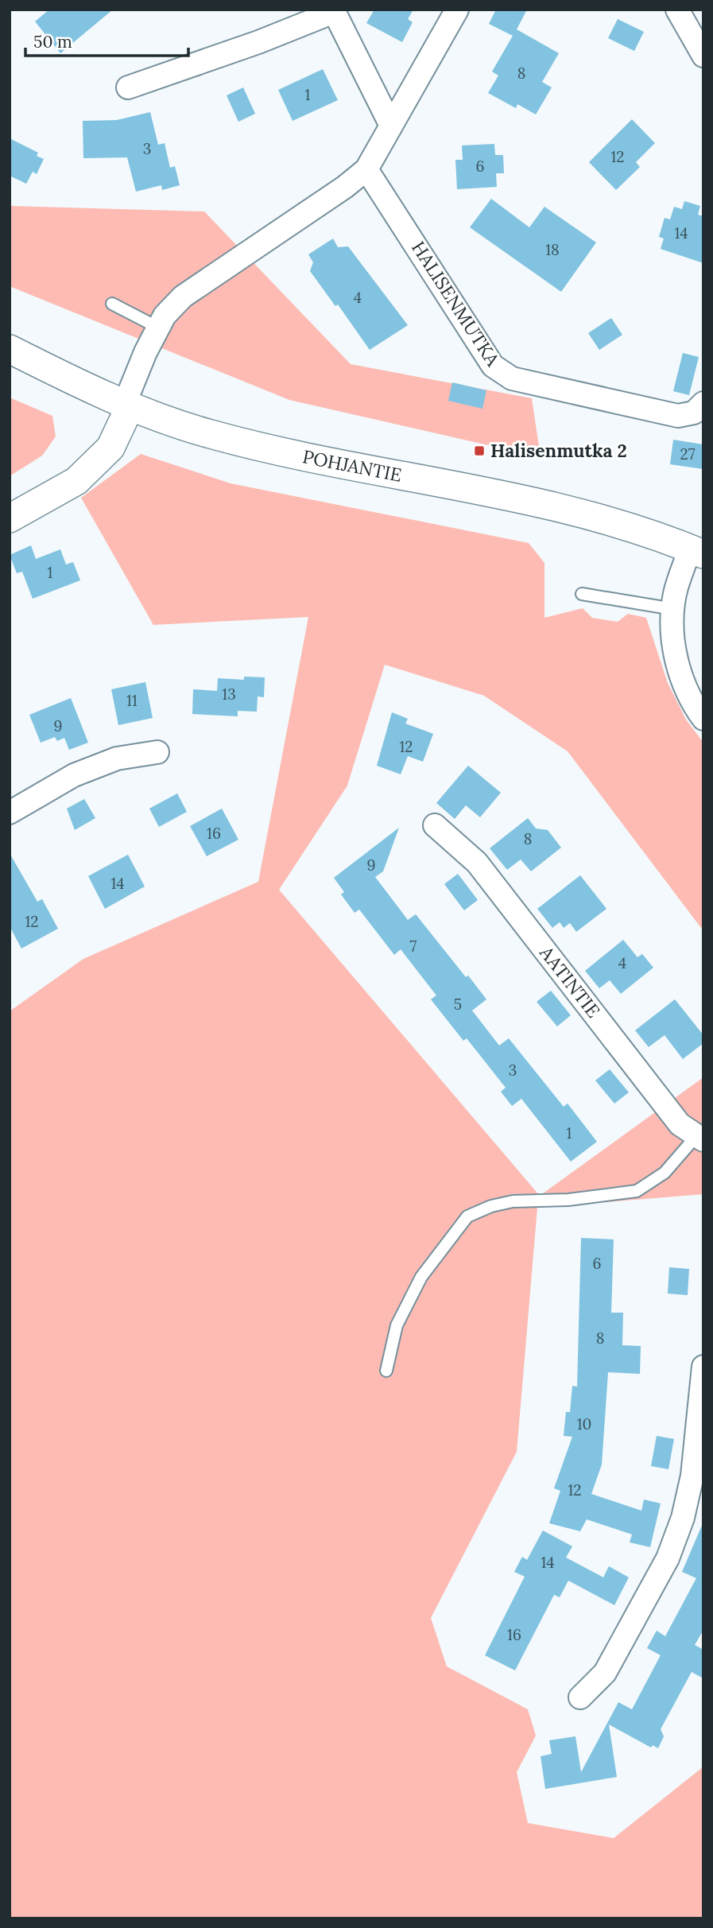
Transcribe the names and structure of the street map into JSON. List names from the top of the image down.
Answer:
{
  "streets": {
    "street": ["HALISENMUTKA", "POHJANTIE", "AATINTIE"]
  },
  "places": {
    "transit": ["Halisenmutka 2"]
  },
  "house_numbers": [
    "8",
    "1",
    "3",
    "12",
    "6",
    "14",
    "18",
    "4",
    "27",
    "1",
    "13",
    "11",
    "9",
    "12",
    "16",
    "8",
    "9",
    "14",
    "12",
    "7",
    "4",
    "5",
    "3",
    "1",
    "6",
    "8",
    "10",
    "12",
    "14",
    "16"
  ],
  "scale_bar": "50 m"
}
